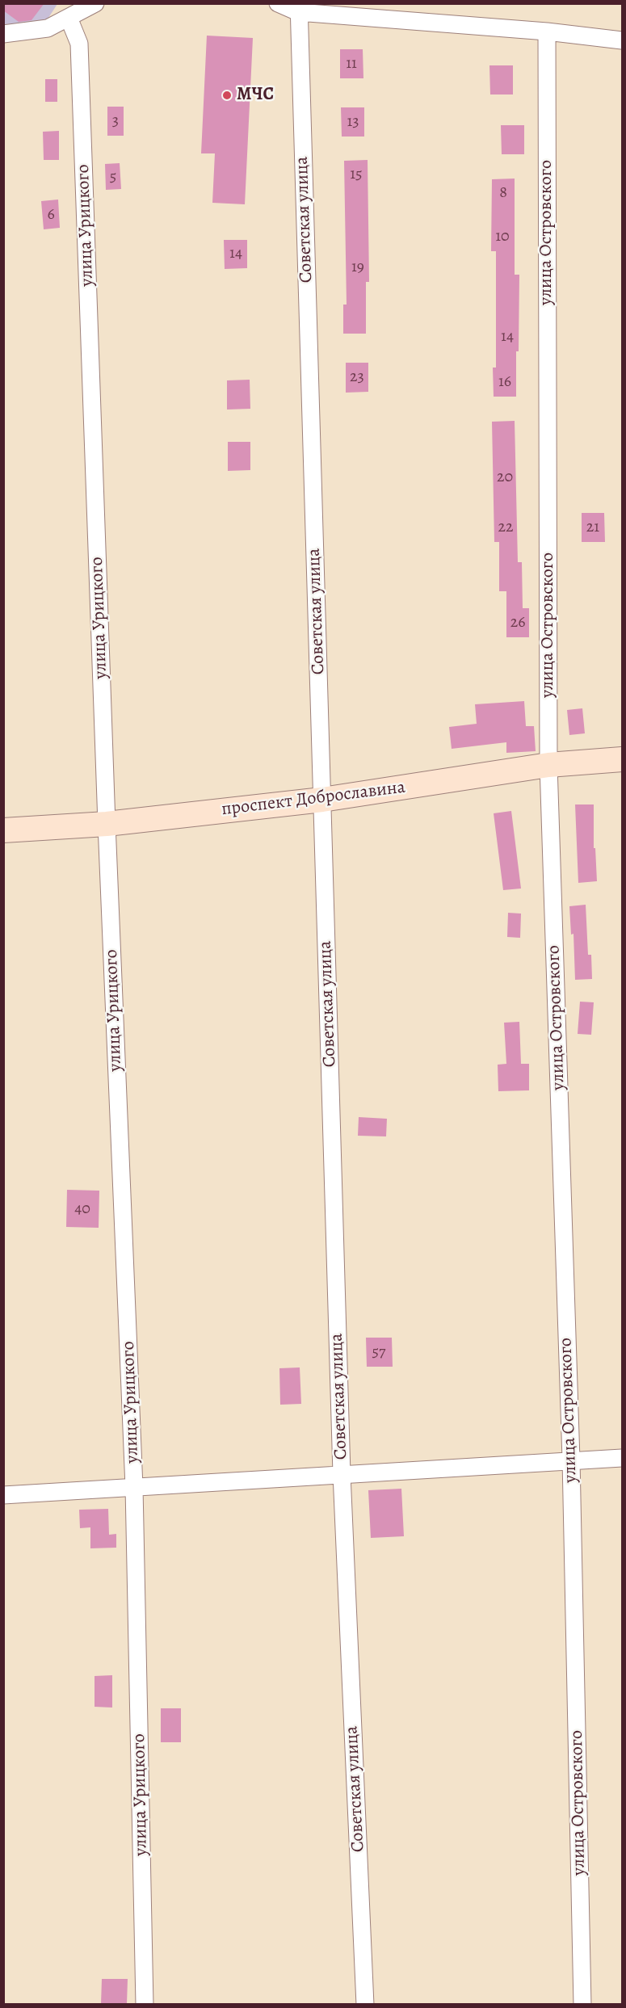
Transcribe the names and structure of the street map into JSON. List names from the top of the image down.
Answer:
{
  "streets": {
    "street": [
      "Советская улица",
      "улица Урицкого",
      "улица Островского",
      "проспект Доброславина"
    ]
  },
  "crossings": [
    ["Советская улица", "проспект Доброславина"],
    ["улица Урицкого", "проспект Доброславина"],
    ["улица Островского", "проспект Доброславина"]
  ],
  "places": ["МЧС"],
  "house_numbers": [
    "11",
    "3",
    "13",
    "15",
    "5",
    "8",
    "6",
    "10",
    "14",
    "19",
    "14",
    "23",
    "16",
    "20",
    "22",
    "21",
    "26",
    "40",
    "57"
  ]
}
